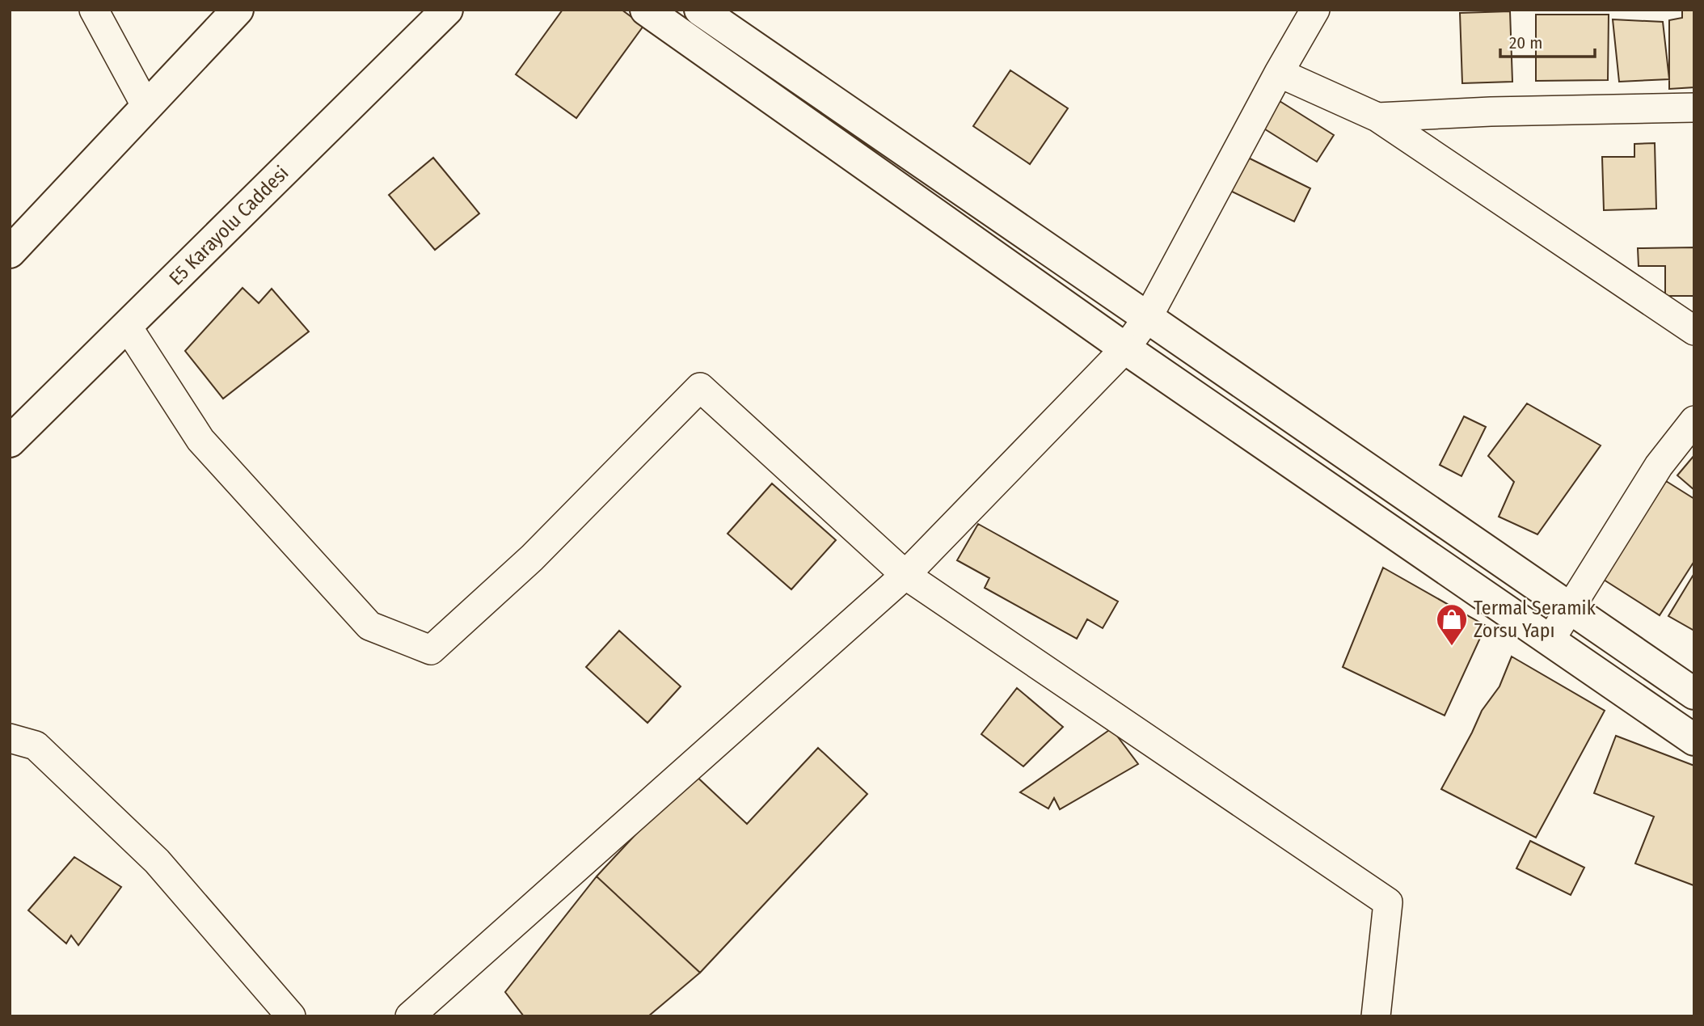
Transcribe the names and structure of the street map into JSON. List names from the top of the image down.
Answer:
{
  "streets": {
    "main road": ["E5 Karayolu Caddesi"]
  },
  "places": {
    "shop": ["Termal Seramik Zorsu Yapı"]
  },
  "scale_bar": "20 m"
}
